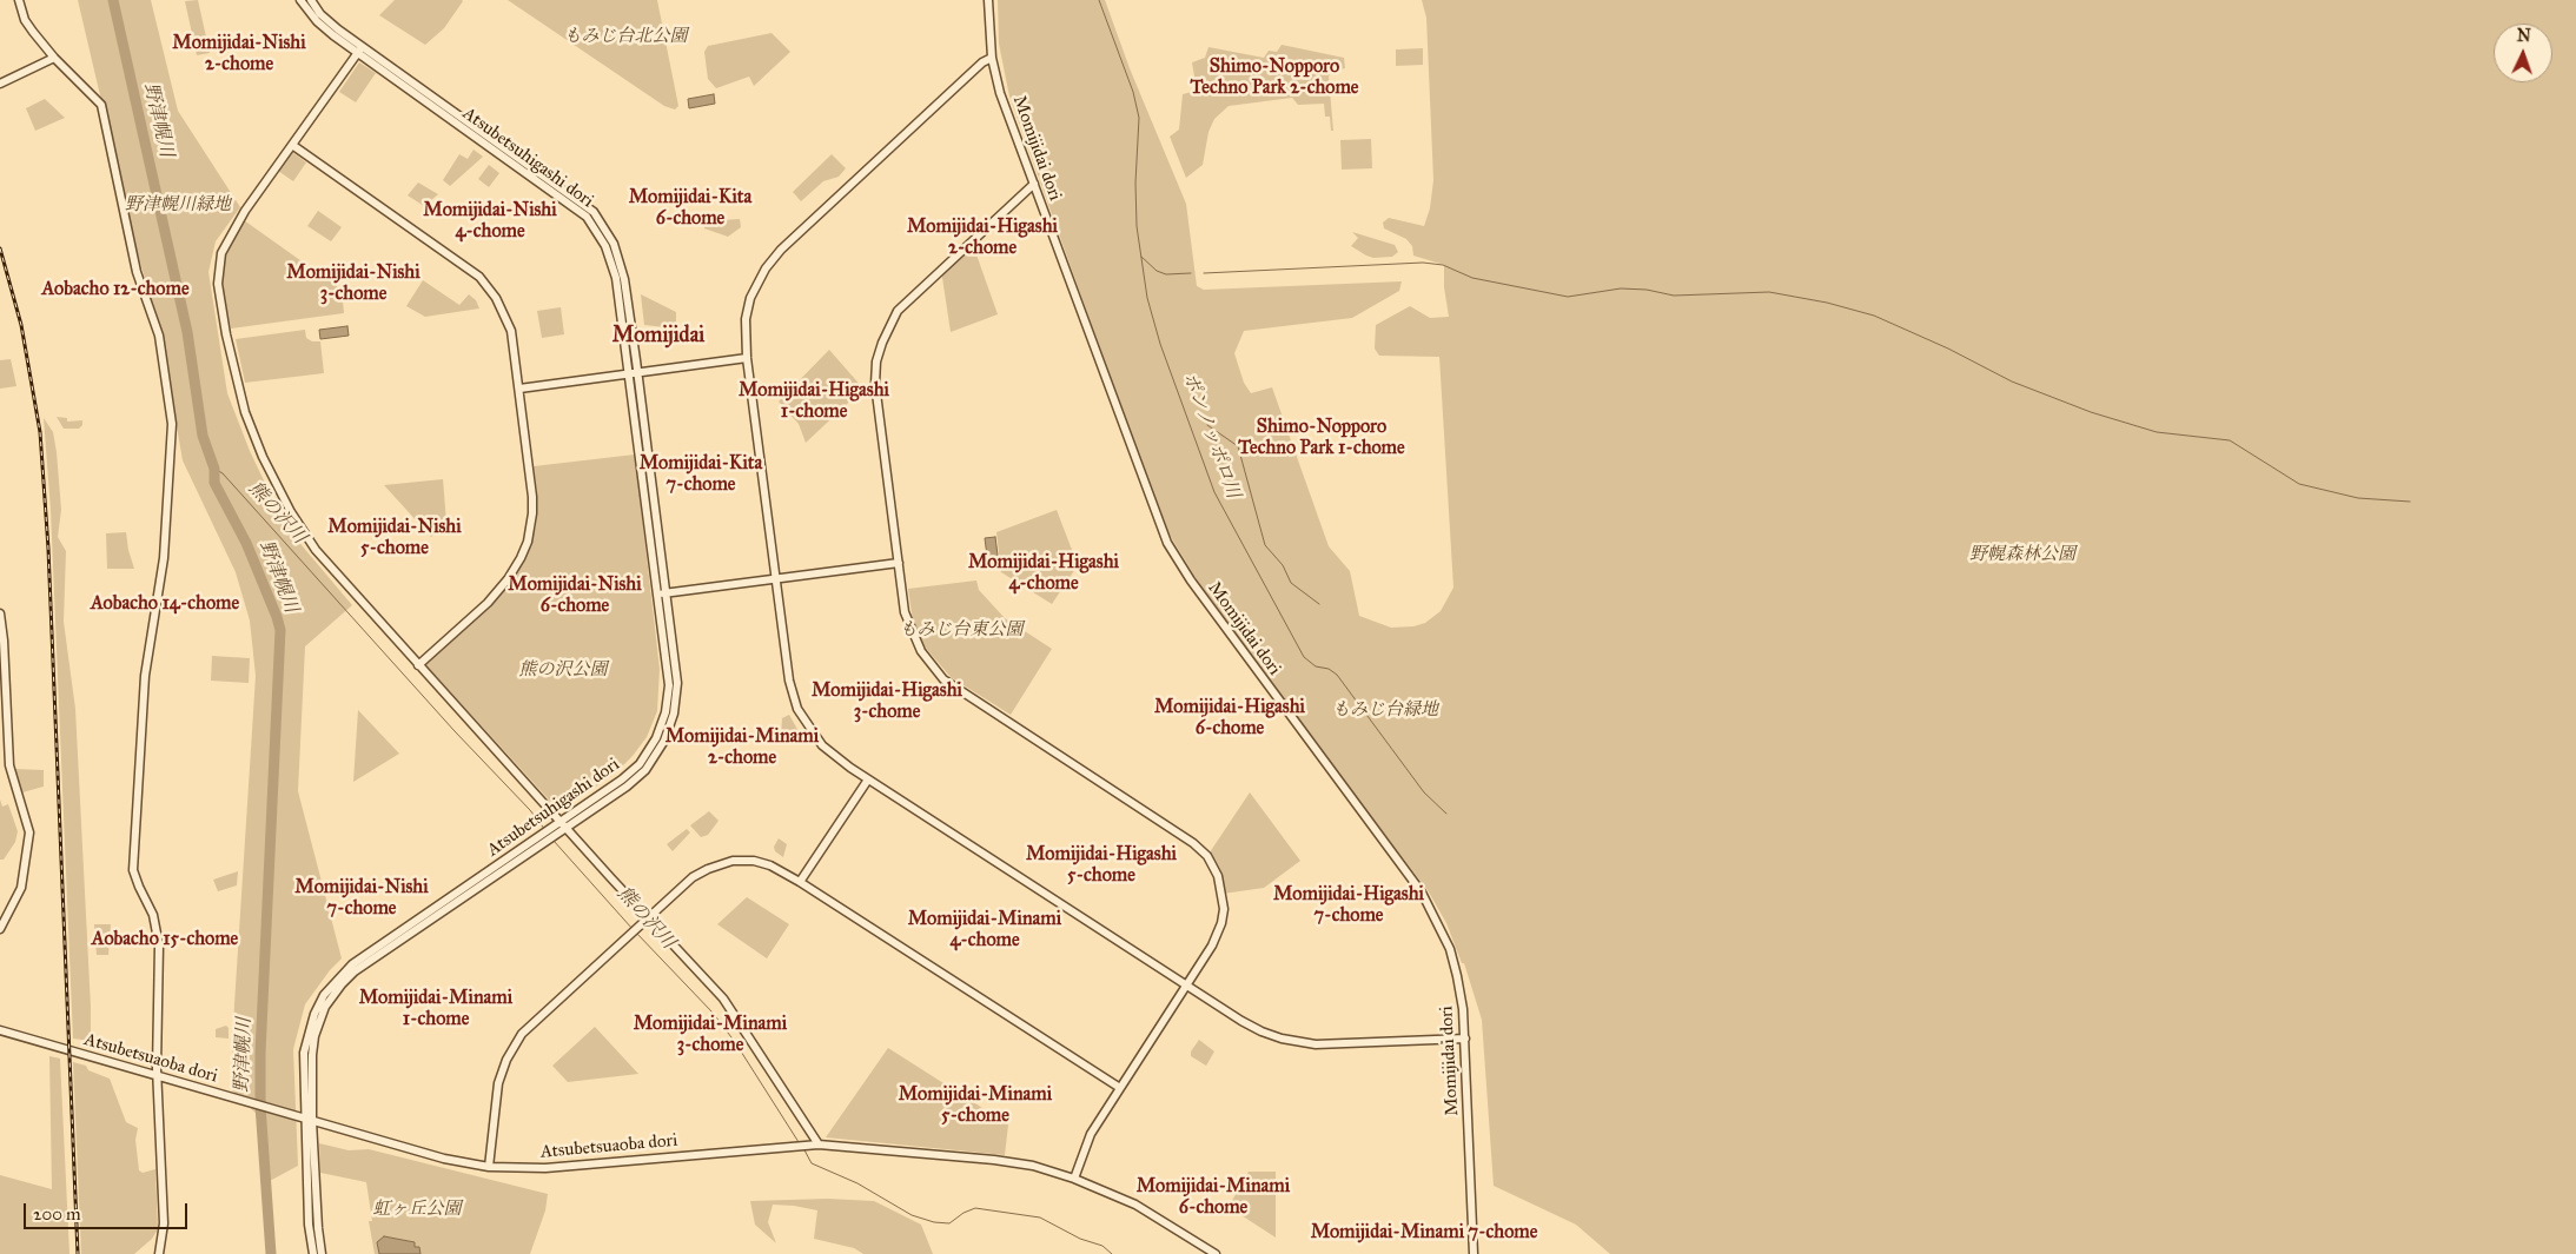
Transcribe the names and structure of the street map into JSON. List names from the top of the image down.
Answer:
{
  "streets": {
    "street": ["Momijidai dori", "Atsubetsuhigashi dori", "Atsubetsuaoba dori"]
  },
  "crossings": [
    ["Atsubetsuhigashi dori", "Atsubetsuaoba dori"]
  ],
  "districts": [
    "Momijidai-Nishi 2-chome",
    "Shimo-Nopporo Techno Park 2-chome",
    "Momijidai-Kita 6-chome",
    "Momijidai-Nishi 4-chome",
    "Momijidai-Higashi 2-chome",
    "Momijidai-Nishi 3-chome",
    "Aobacho 12-chome",
    "Momijidai",
    "Momijidai-Higashi 1-chome",
    "Shimo-Nopporo Techno Park 1-chome",
    "Momijidai-Kita 7-chome",
    "Momijidai-Nishi 5-chome",
    "Momijidai-Higashi 4-chome",
    "Momijidai-Nishi 6-chome",
    "Aobacho 14-chome",
    "Momijidai-Higashi 3-chome",
    "Momijidai-Higashi 6-chome",
    "Momijidai-Minami 2-chome",
    "Momijidai-Higashi 5-chome",
    "Momijidai-Nishi 7-chome",
    "Momijidai-Higashi 7-chome",
    "Momijidai-Minami 4-chome",
    "Aobacho 15-chome",
    "Momijidai-Minami 1-chome",
    "Momijidai-Minami 3-chome",
    "Momijidai-Minami 5-chome",
    "Momijidai-Minami 6-chome",
    "Momijidai-Minami 7-chome"
  ],
  "water": ["野津幌川", "ポンノッポロ川", "熊の沢川"],
  "parks": [
    "もみじ台北公園",
    "野津幌川緑地",
    "野幌森林公園",
    "もみじ台東公園",
    "熊の沢公園",
    "もみじ台緑地",
    "虹ヶ丘公園"
  ],
  "scale_bar": "200 m",
  "north": "top"
}
